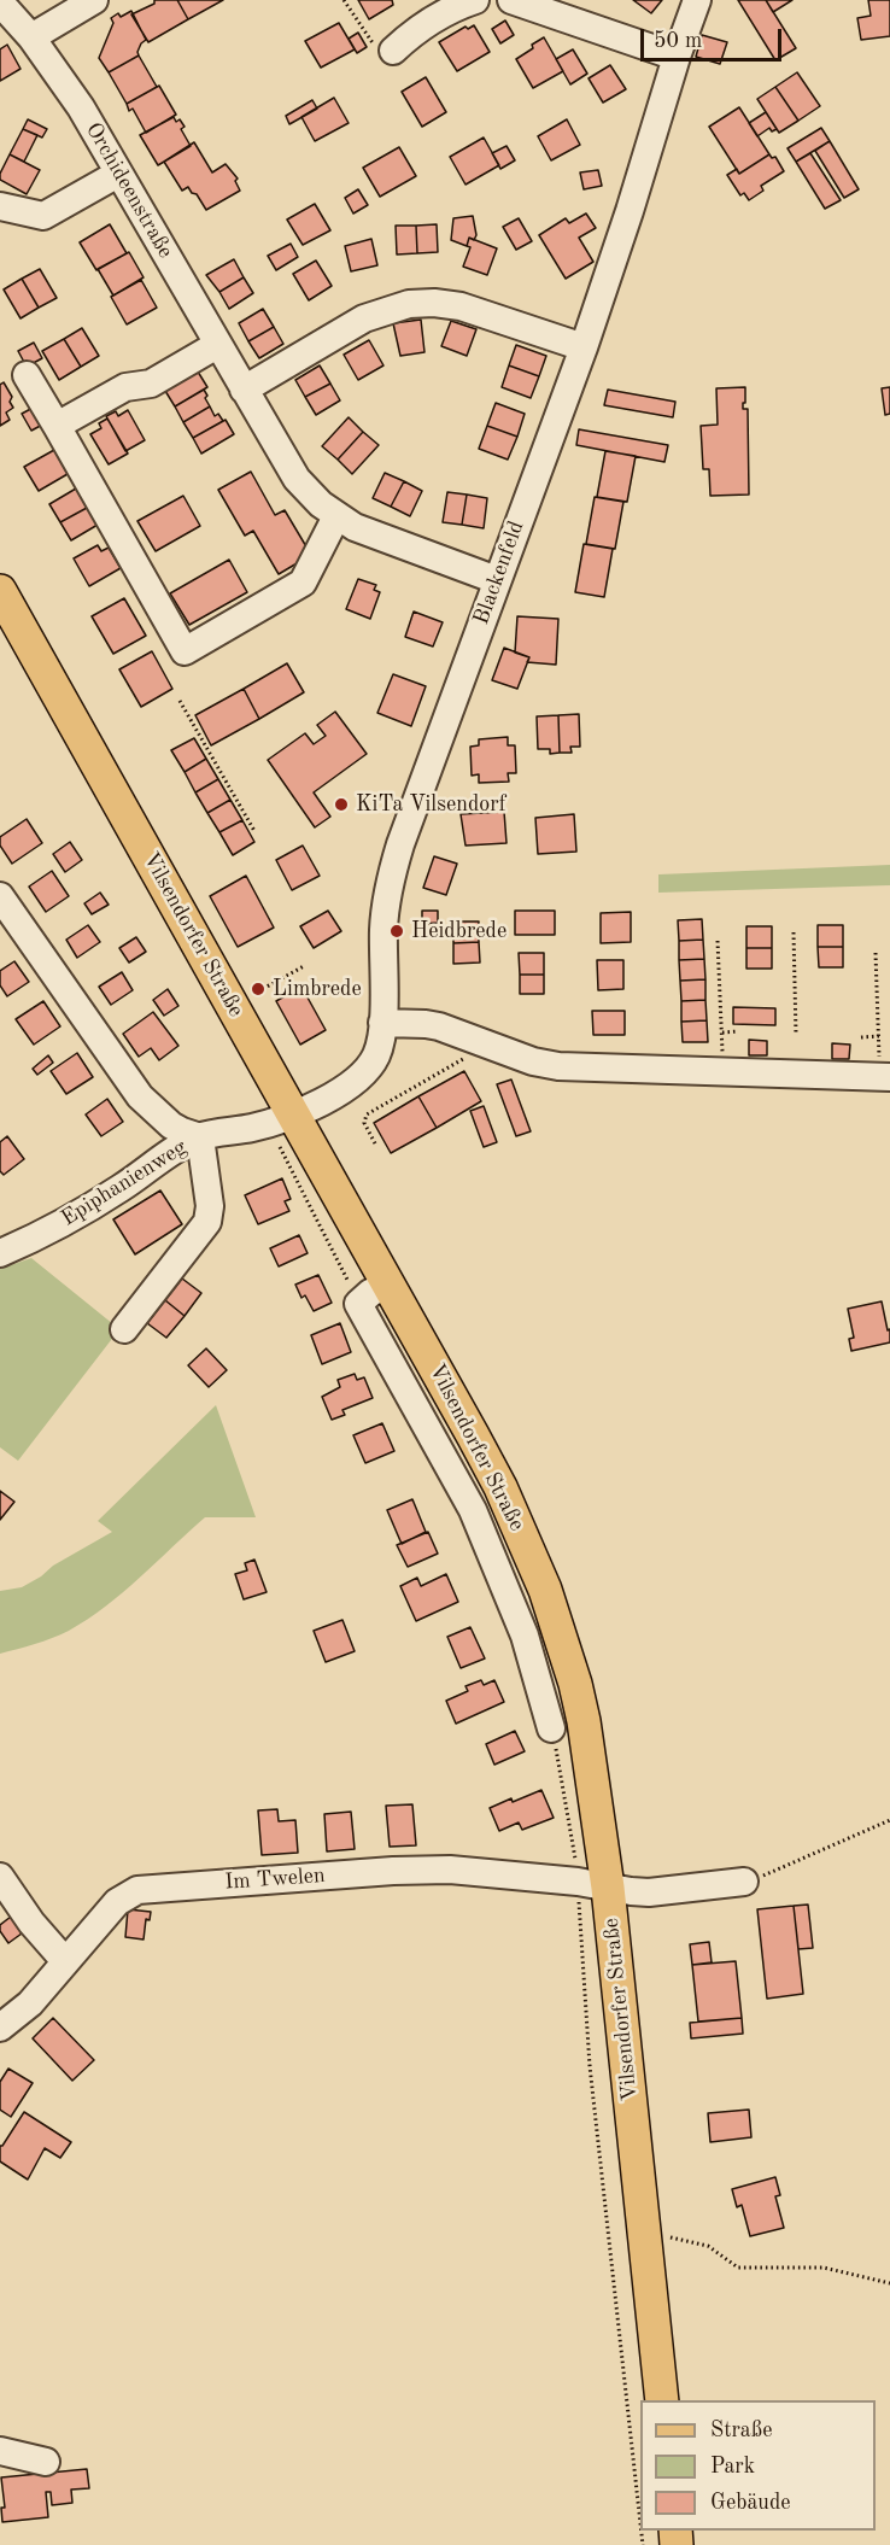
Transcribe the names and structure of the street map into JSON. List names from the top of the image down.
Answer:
{
  "streets": {
    "main road": ["Vilsendorfer Straße"],
    "street": [
      "Orchideenstraße",
      "Blackenfeld",
      "Epiphanienweg",
      "Im Twelen"
    ]
  },
  "crossings": [
    ["Orchideenstraße", "Blackenfeld"],
    ["Blackenfeld", "Vilsendorfer Straße"],
    ["Blackenfeld", "Epiphanienweg"],
    ["Vilsendorfer Straße", "Epiphanienweg"],
    ["Vilsendorfer Straße", "Im Twelen"]
  ],
  "places": ["KiTa Vilsendorf", "Heidbrede", "Limbrede"],
  "legend": ["Straße", "Park", "Gebäude"],
  "scale_bar": "50 m"
}
